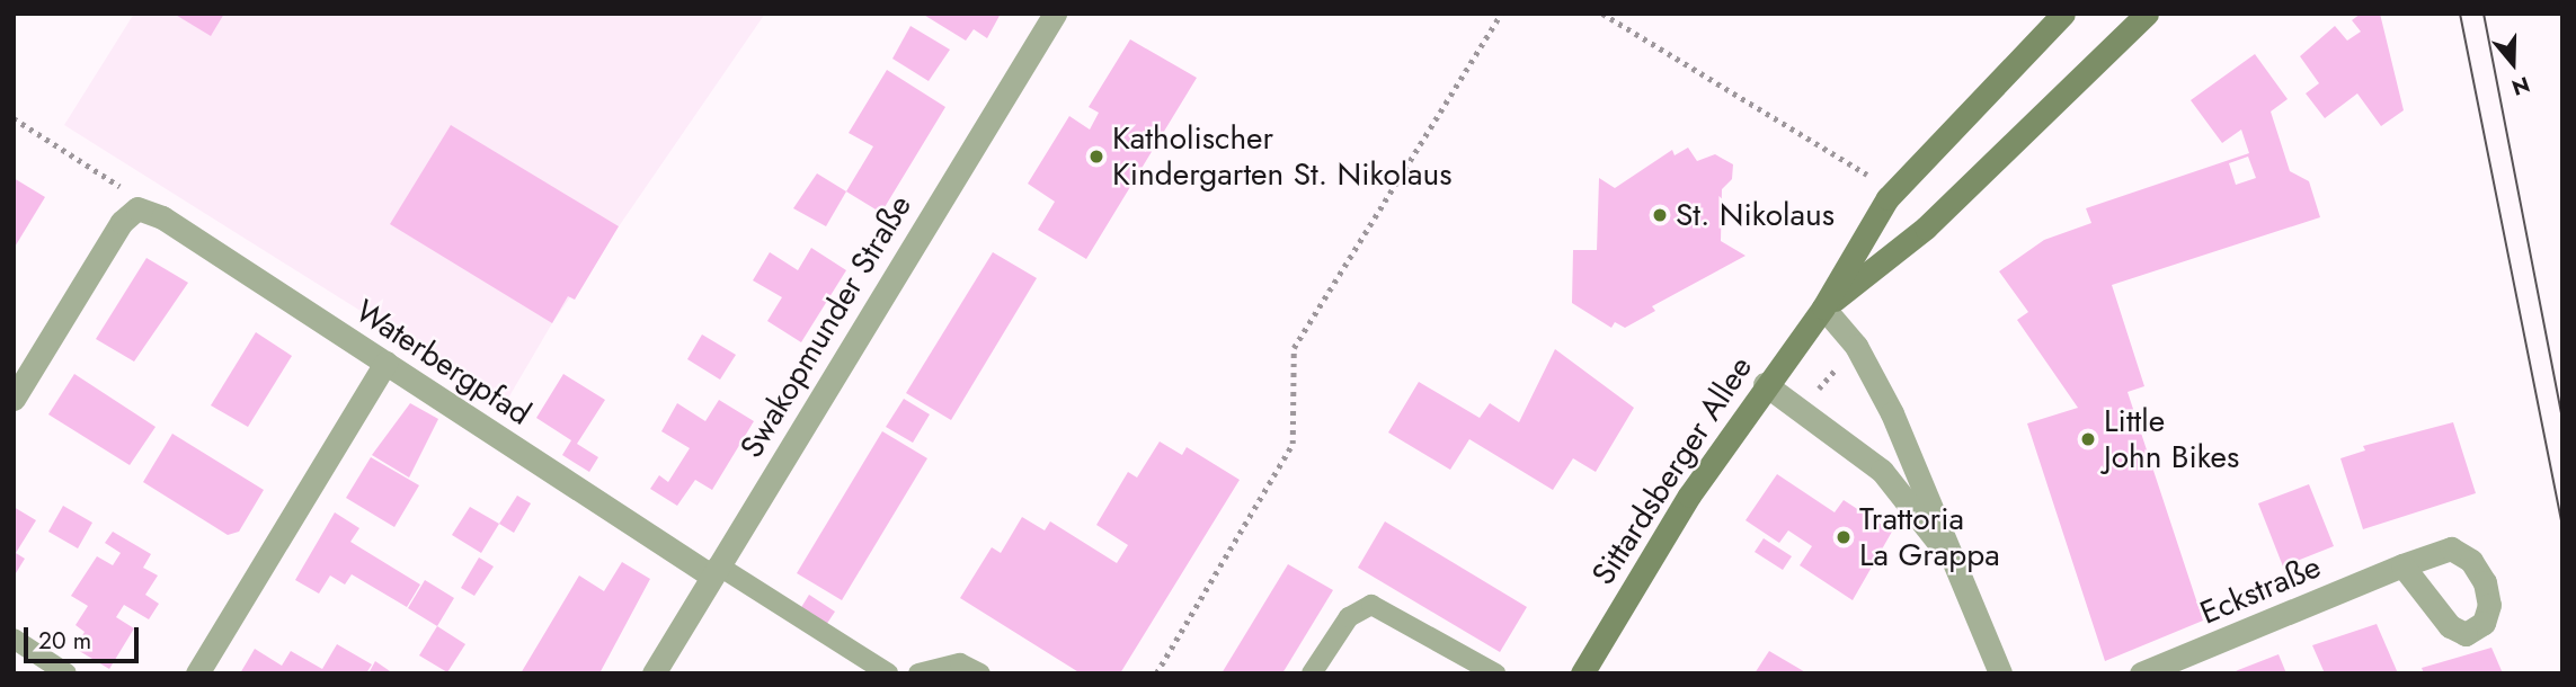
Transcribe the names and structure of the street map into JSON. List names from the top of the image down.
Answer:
{
  "streets": {
    "main road": ["Sittardsberger Allee"],
    "street": ["Swakopmunder Straße", "Waterbergpfad", "Eckstraße"]
  },
  "crossings": [
    ["Swakopmunder Straße", "Waterbergpfad"]
  ],
  "places": [
    "Katholischer Kindergarten St. Nikolaus",
    "St. Nikolaus",
    "Little John Bikes",
    "Trattoria La Grappa"
  ],
  "scale_bar": "20 m",
  "north": "bottom"
}
